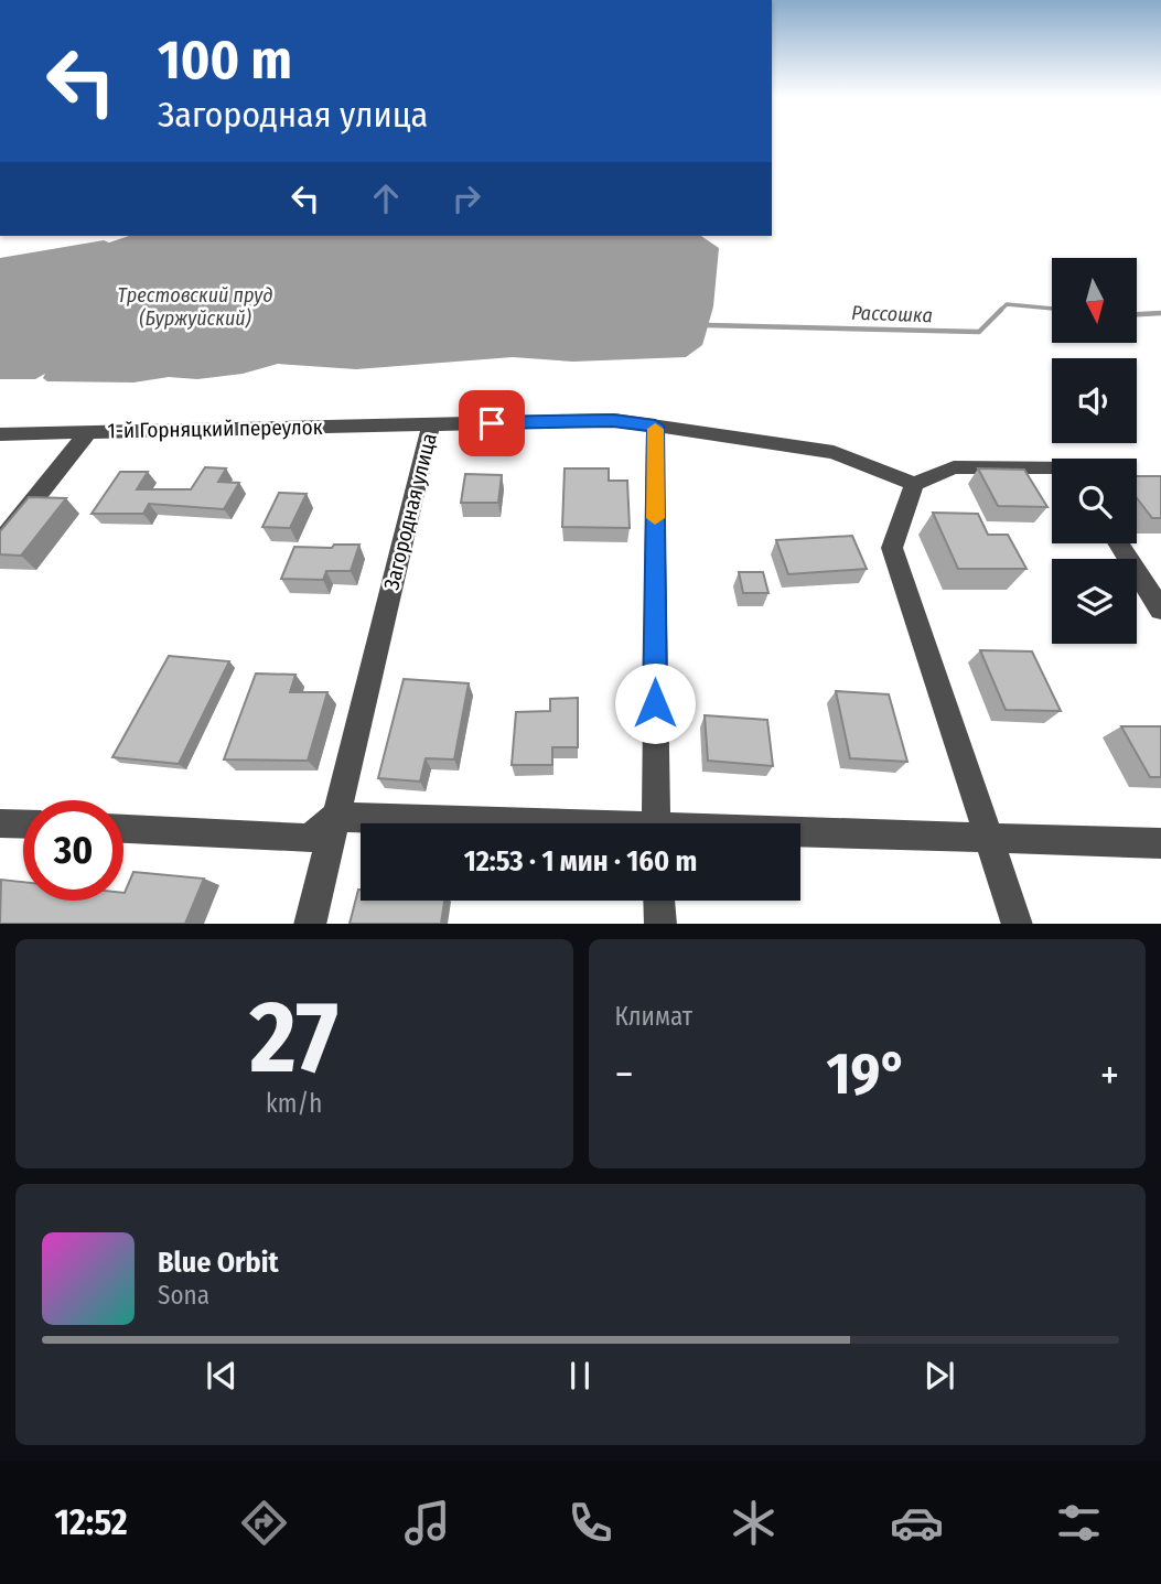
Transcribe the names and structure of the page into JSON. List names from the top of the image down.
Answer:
{
  "streets": {
    "street": ["1-й Горняцкий переулок", "Загородная улица"]
  },
  "crossings": [
    ["1-й Горняцкий переулок", "Загородная улица"]
  ],
  "water": ["Трестовский пруд (Буржуйский)", "Рассошка"],
  "north": "bottom",
  "page": {
    "turn": ["100 m", "Загородная улица"],
    "limit": "30",
    "trip": "12:53 · 1 мин · 160 m",
    "tile": [
      ["27", "km/h"],
      "Климат"
    ],
    "heat": ["−", "19°", "+"],
    "song": ["Blue Orbit", "Sona"],
    "tabs": "12:52"
  }
}
